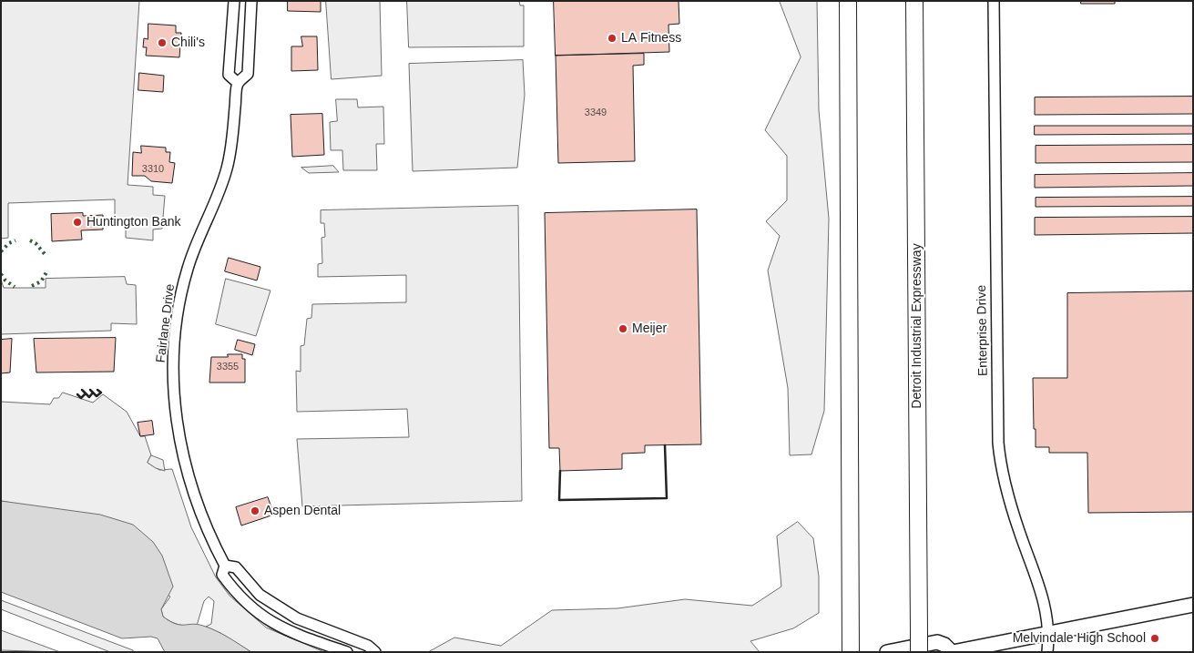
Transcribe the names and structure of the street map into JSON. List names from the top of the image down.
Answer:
{
  "streets": {
    "highway": ["Detroit Industrial Expressway"],
    "street": ["Fairlane Drive", "Enterprise Drive"]
  },
  "places": [
    "LA Fitness",
    "Chili's",
    "Huntington Bank",
    "Meijer",
    "Aspen Dental",
    "Melvindale High School"
  ],
  "house_numbers": ["3349", "3310", "3355"]
}
